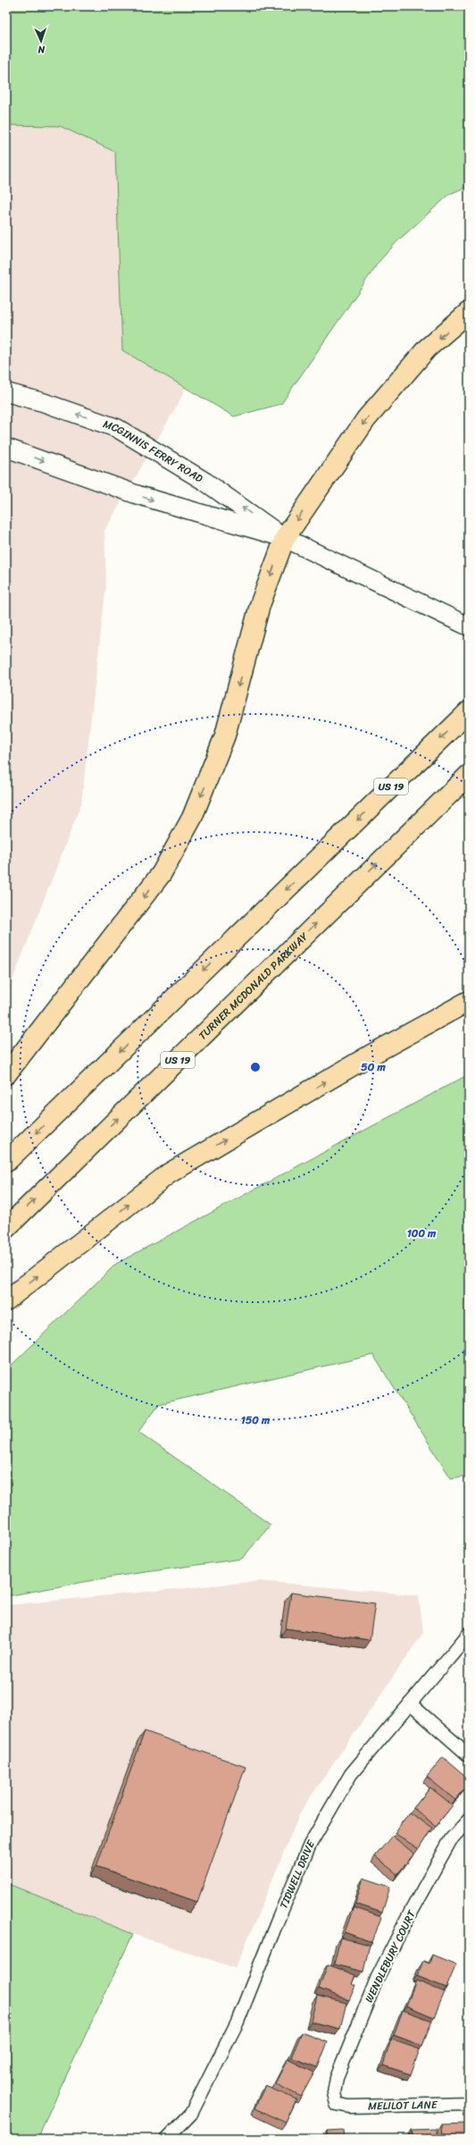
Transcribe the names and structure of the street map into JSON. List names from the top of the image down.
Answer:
{
  "streets": {
    "highway": ["US 19", "TURNER MCDONALD PARKWAY"],
    "main road": ["MCGINNIS FERRY ROAD"],
    "street": ["TIDWELL DRIVE", "WENDLEBURY COURT", "MELILOT LANE"]
  },
  "crossings": [
    ["WENDLEBURY COURT", "MELILOT LANE"]
  ],
  "north": "bottom",
  "rings": ["50 m", "100 m", "150 m"]
}
